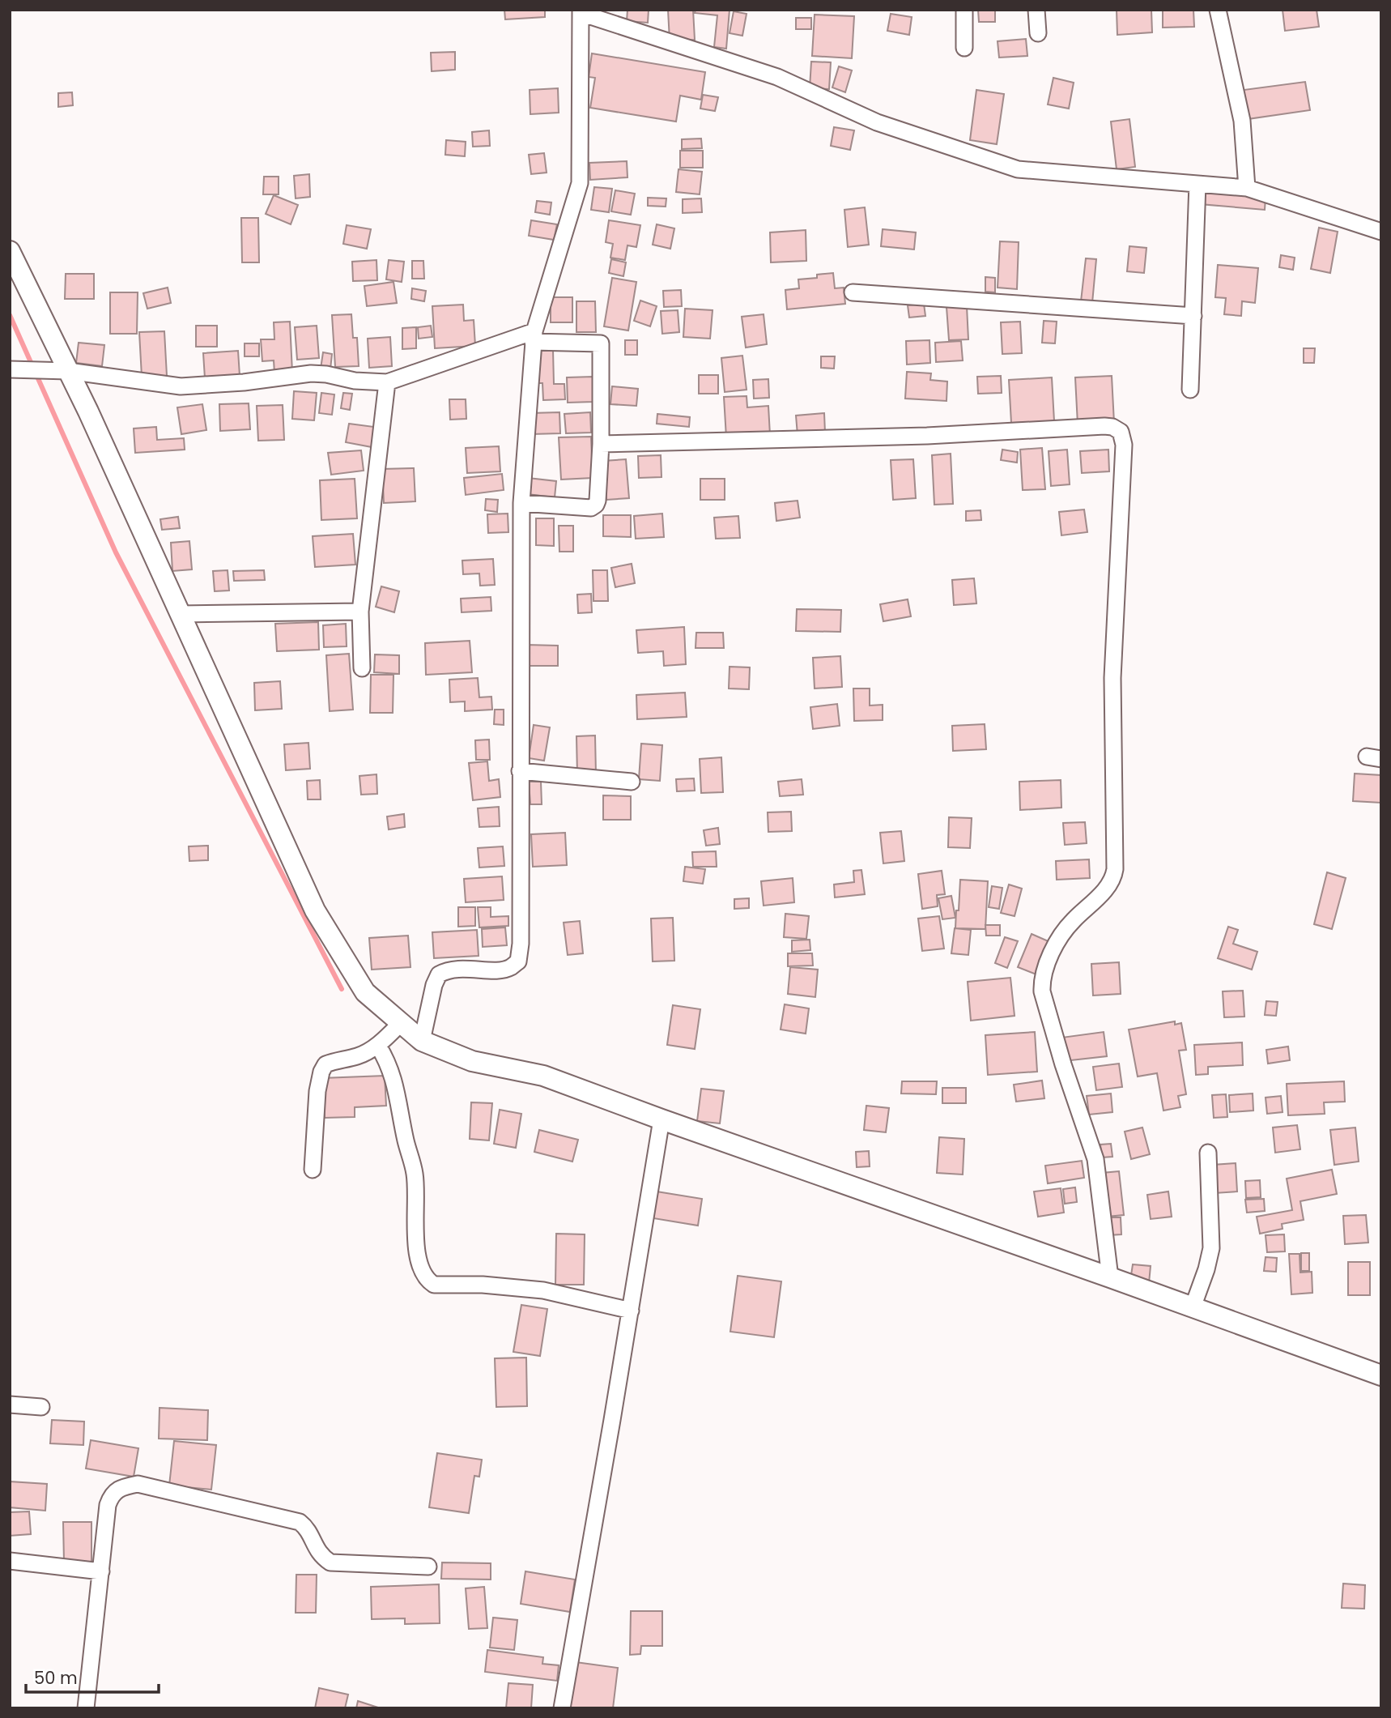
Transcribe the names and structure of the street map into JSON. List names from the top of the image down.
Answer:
{
  "scale_bar": "50 m"
}
